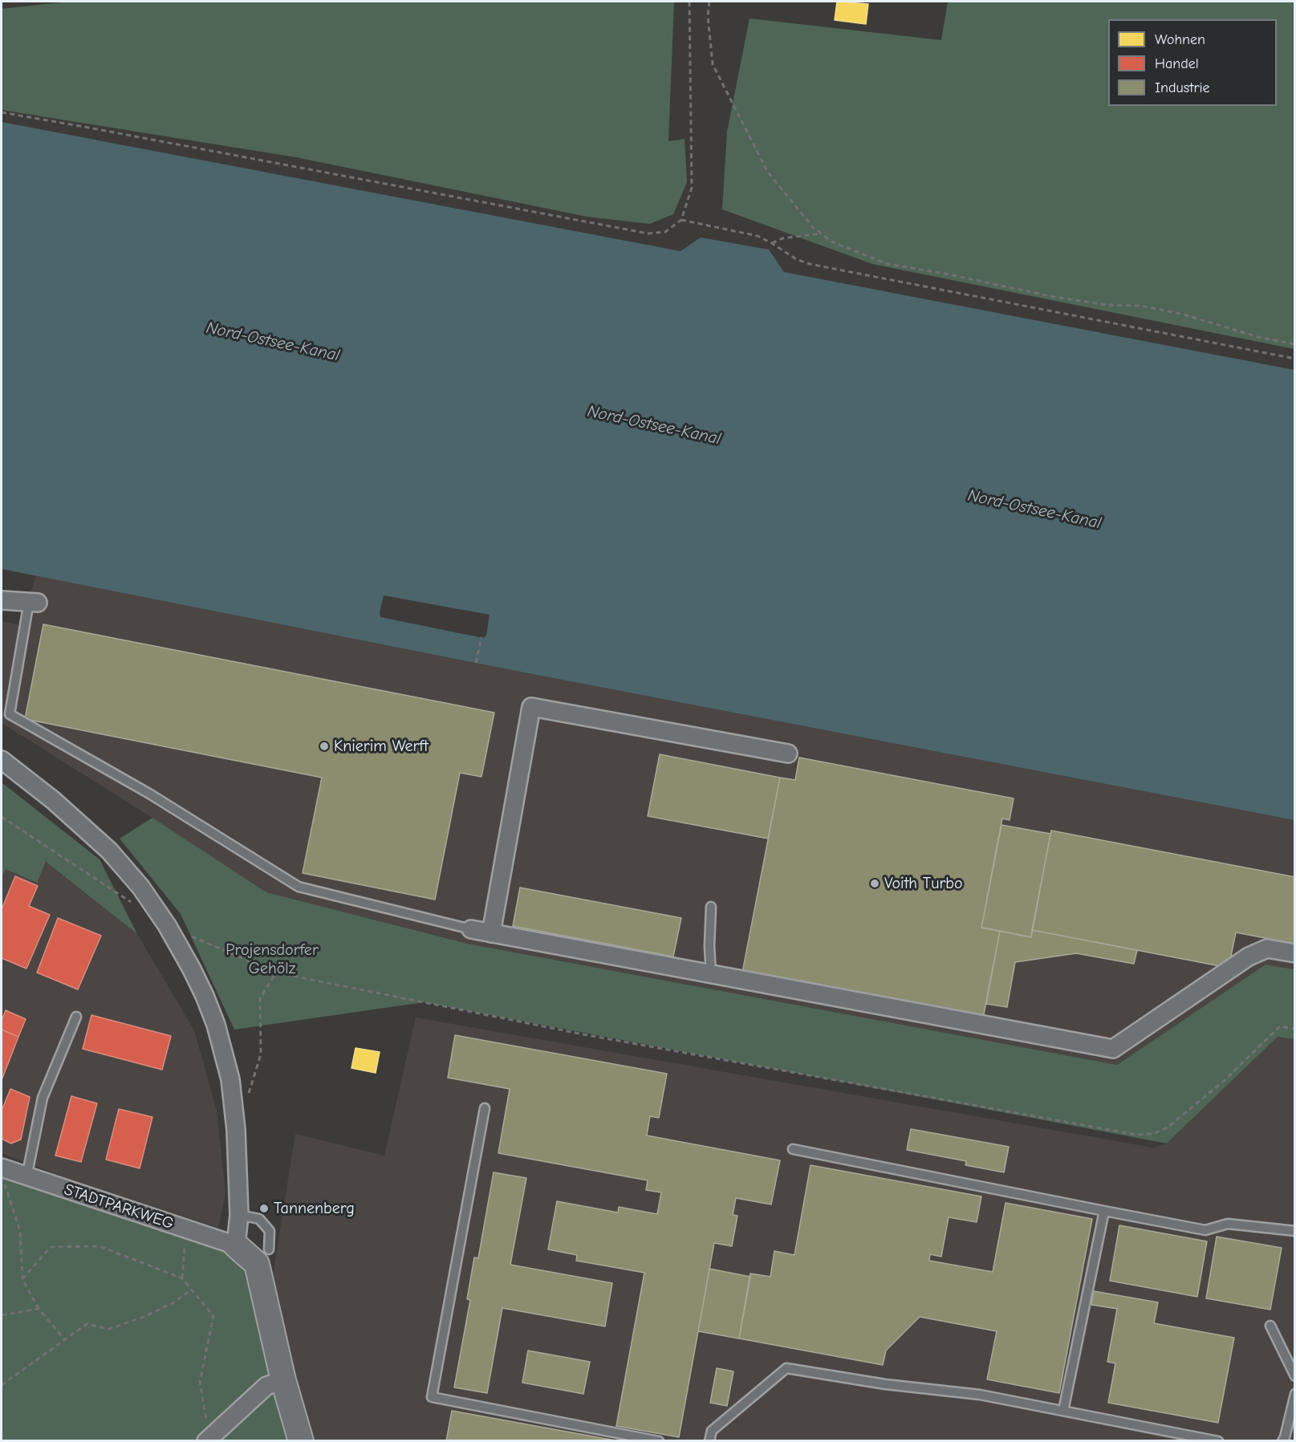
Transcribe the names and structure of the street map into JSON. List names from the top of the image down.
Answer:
{
  "streets": {
    "street": ["STADTPARKWEG"]
  },
  "water": ["Nord-Ostsee-Kanal"],
  "parks": ["Projensdorfer Gehölz"],
  "places": ["Knierim Werft", "Voith Turbo", "Tannenberg"],
  "legend": ["Wohnen", "Handel", "Industrie"]
}
